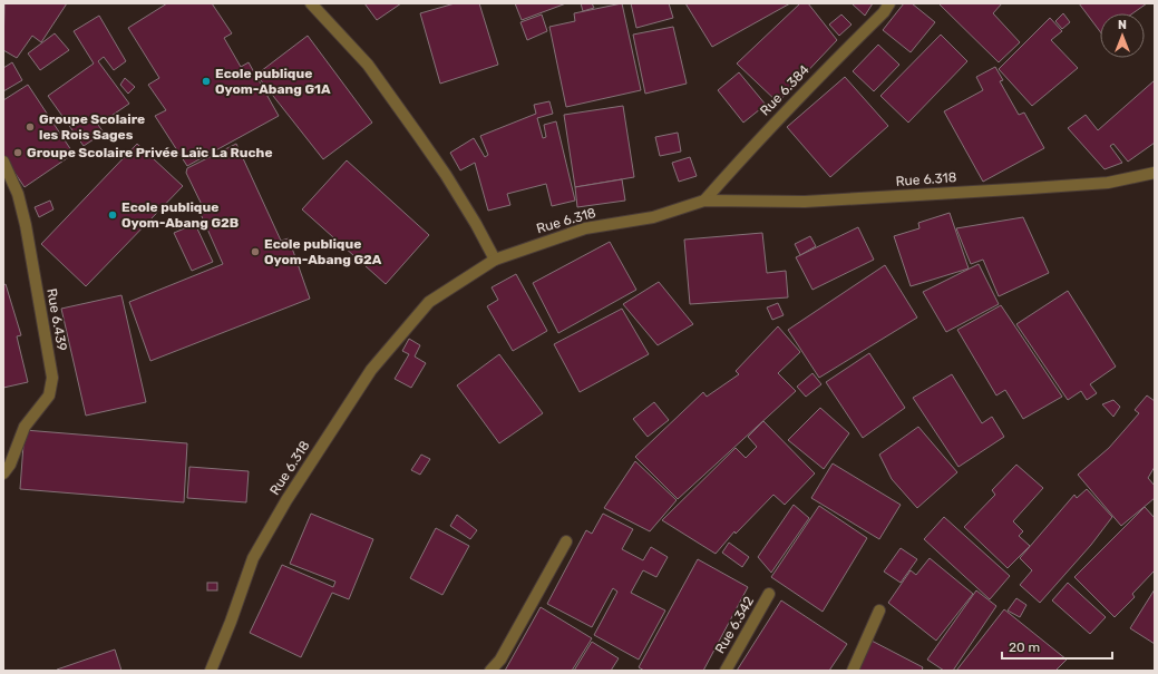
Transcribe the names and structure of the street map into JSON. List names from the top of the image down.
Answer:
{
  "streets": {
    "street": [
      "Rue 6.384",
      "Rue 6.318",
      "Rue 6.439",
      "Rue 6.342"
    ]
  },
  "crossings": [
    ["Rue 6.384", "Rue 6.318"]
  ],
  "places": [
    "Ecole publique Oyom-Abang G1A",
    "Groupe Scolaire les Rois Sages",
    "Groupe Scolaire Privée Laïc La Ruche",
    "Ecole publique Oyom-Abang G2B",
    "Ecole publique Oyom-Abang G2A"
  ],
  "scale_bar": "20 m",
  "north": "top"
}
